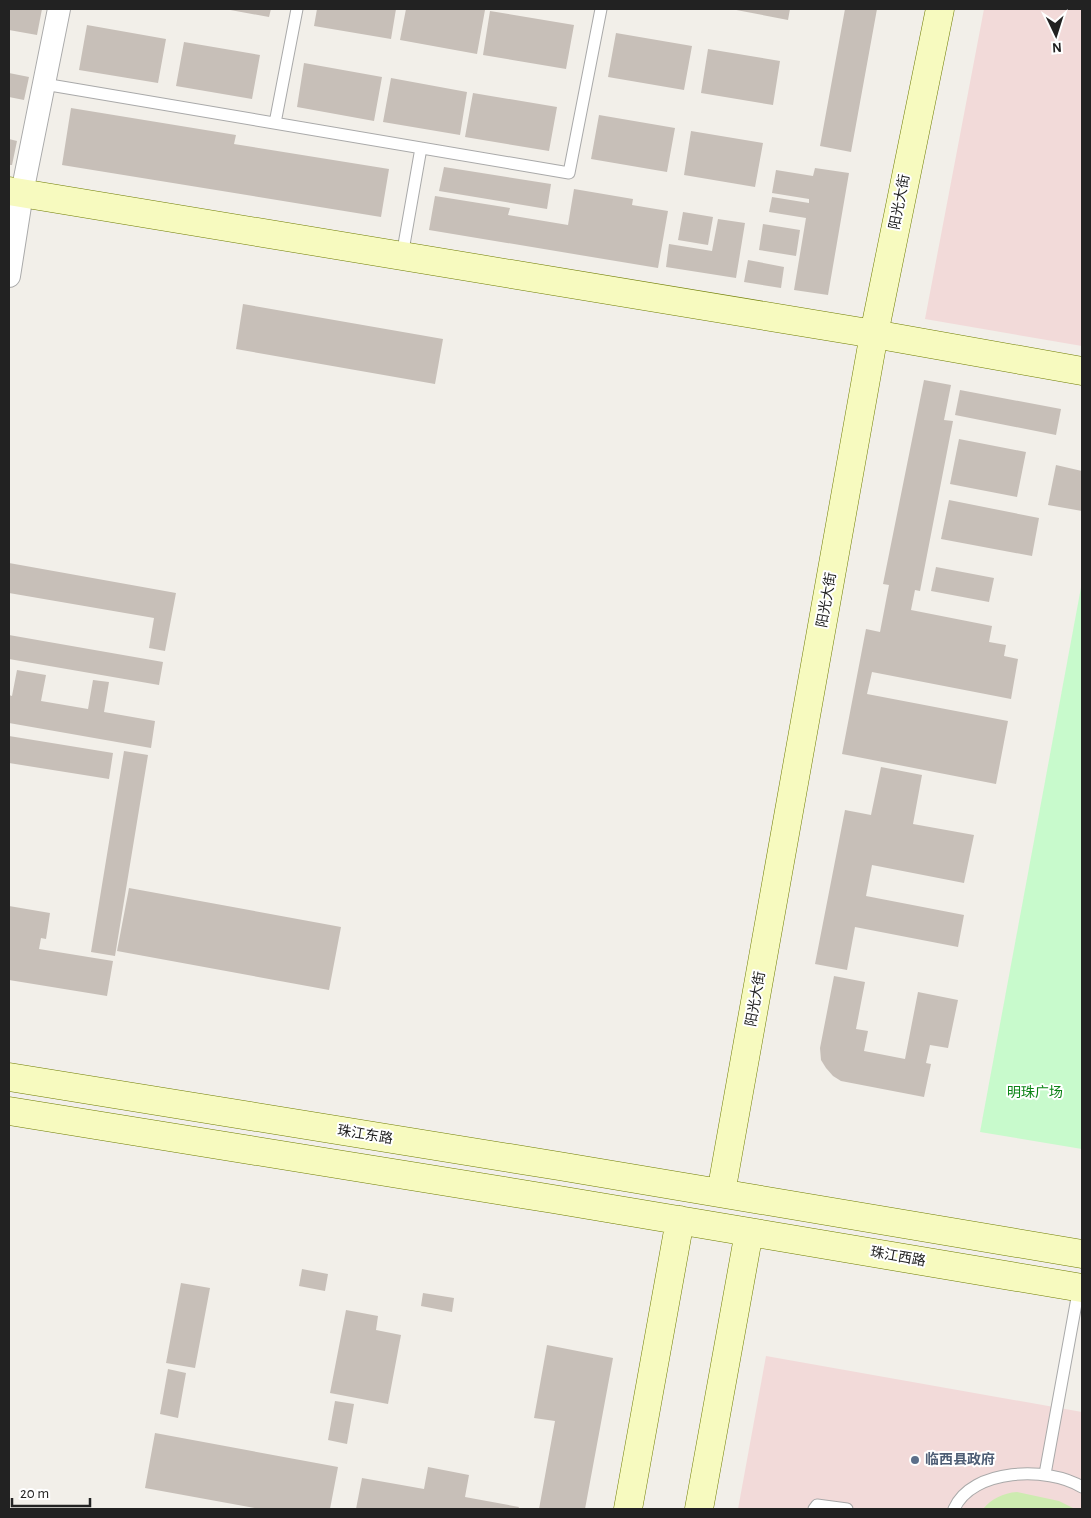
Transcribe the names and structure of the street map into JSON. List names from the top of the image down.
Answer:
{
  "streets": {
    "street": ["阳光大街", "珠江东路", "珠江西路"]
  },
  "crossings": [
    ["阳光大街", "珠江东路"]
  ],
  "parks": ["明珠广场"],
  "places": ["临西县政府"],
  "scale_bar": "20 m",
  "north": "bottom"
}
